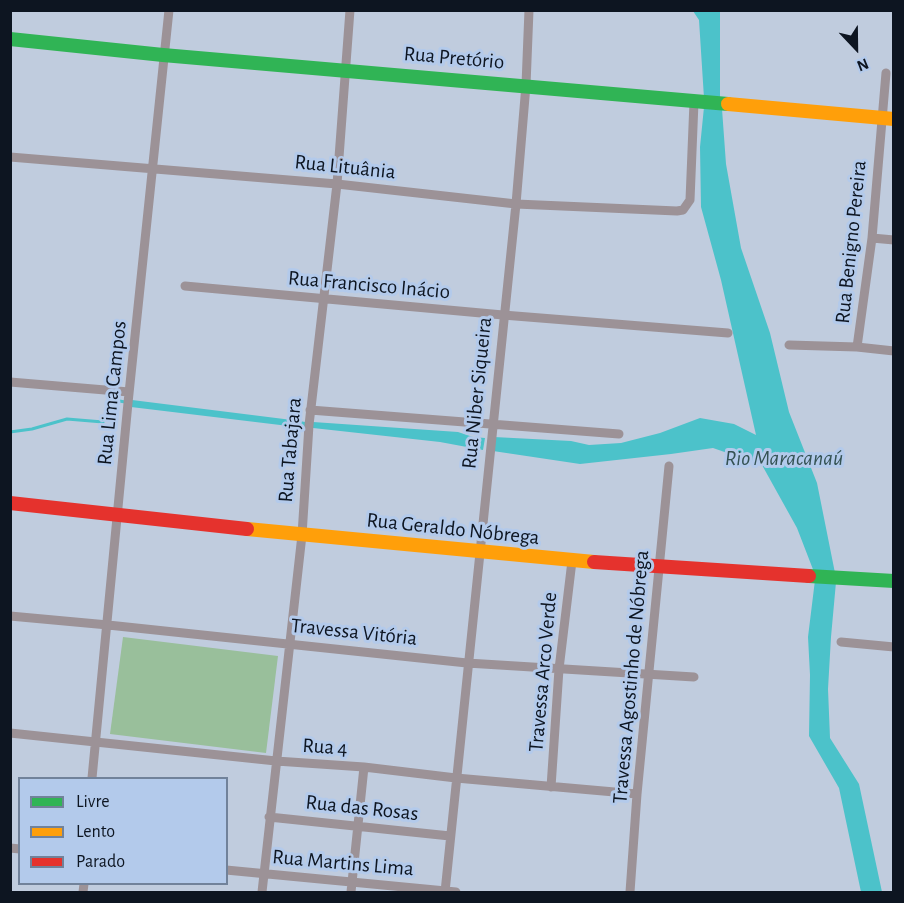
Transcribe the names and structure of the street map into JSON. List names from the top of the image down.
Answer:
{
  "streets": {
    "street": [
      "Rua Pretório",
      "Rua Lituânia",
      "Rua Benigno Pereira",
      "Rua Francisco Inácio",
      "Rua Lima Campos",
      "Rua Niber Siqueira",
      "Rua Tabajara",
      "Rua Geraldo Nóbrega",
      "Travessa Vitória",
      "Travessa Arco Verde",
      "Travessa Agostinho de Nóbrega",
      "Rua 4",
      "Rua das Rosas",
      "Rua Martins Lima"
    ]
  },
  "crossings": [
    ["Rua Pretório", "Rua Lituânia"],
    ["Rua Pretório", "Rua Benigno Pereira"],
    ["Rua Pretório", "Rua Lima Campos"],
    ["Rua Pretório", "Rua Niber Siqueira"],
    ["Rua Pretório", "Rua Tabajara"],
    ["Rua Lituânia", "Rua Lima Campos"],
    ["Rua Lituânia", "Rua Niber Siqueira"],
    ["Rua Lituânia", "Rua Tabajara"],
    ["Rua Francisco Inácio", "Rua Niber Siqueira"],
    ["Rua Francisco Inácio", "Rua Tabajara"],
    ["Rua Lima Campos", "Rua Geraldo Nóbrega"],
    ["Rua Lima Campos", "Travessa Vitória"],
    ["Rua Lima Campos", "Rua 4"],
    ["Rua Niber Siqueira", "Rua Geraldo Nóbrega"],
    ["Rua Niber Siqueira", "Travessa Vitória"],
    ["Rua Niber Siqueira", "Rua 4"],
    ["Rua Niber Siqueira", "Rua das Rosas"],
    ["Rua Niber Siqueira", "Rua Martins Lima"],
    ["Rua Tabajara", "Rua Geraldo Nóbrega"],
    ["Rua Tabajara", "Travessa Vitória"],
    ["Rua Tabajara", "Rua 4"],
    ["Rua Tabajara", "Rua das Rosas"],
    ["Rua Tabajara", "Rua Martins Lima"],
    ["Rua Geraldo Nóbrega", "Travessa Arco Verde"],
    ["Rua Geraldo Nóbrega", "Travessa Agostinho de Nóbrega"],
    ["Travessa Vitória", "Travessa Arco Verde"],
    ["Travessa Vitória", "Travessa Agostinho de Nóbrega"],
    ["Travessa Arco Verde", "Rua 4"],
    ["Travessa Agostinho de Nóbrega", "Rua 4"]
  ],
  "water": ["Rio Maracanaú"],
  "legend": ["Livre", "Lento", "Parado"],
  "north": "bottom"
}
